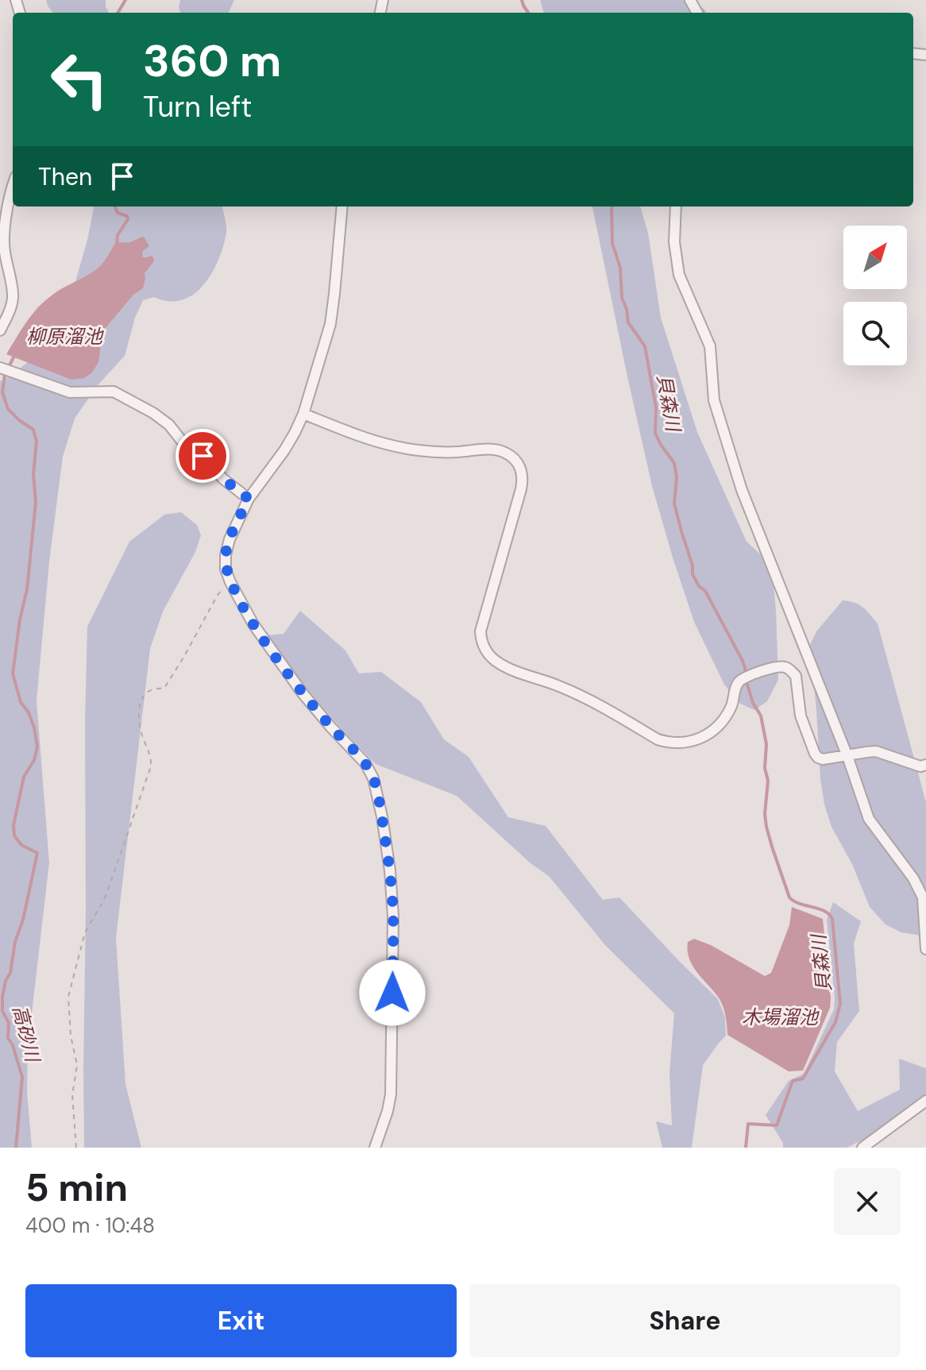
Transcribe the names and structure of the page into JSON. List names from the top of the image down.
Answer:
{
  "water": [
    "柳原溜池",
    "貝森川",
    "木場溜池",
    "高砂川"
  ],
  "north": "top right",
  "page": {
    "turn": ["360 m", "Turn left"],
    "then": "Then",
    "heading": ["5 min", "400 m · 10:48"],
    "buttons": ["Exit", "Share"]
  }
}
